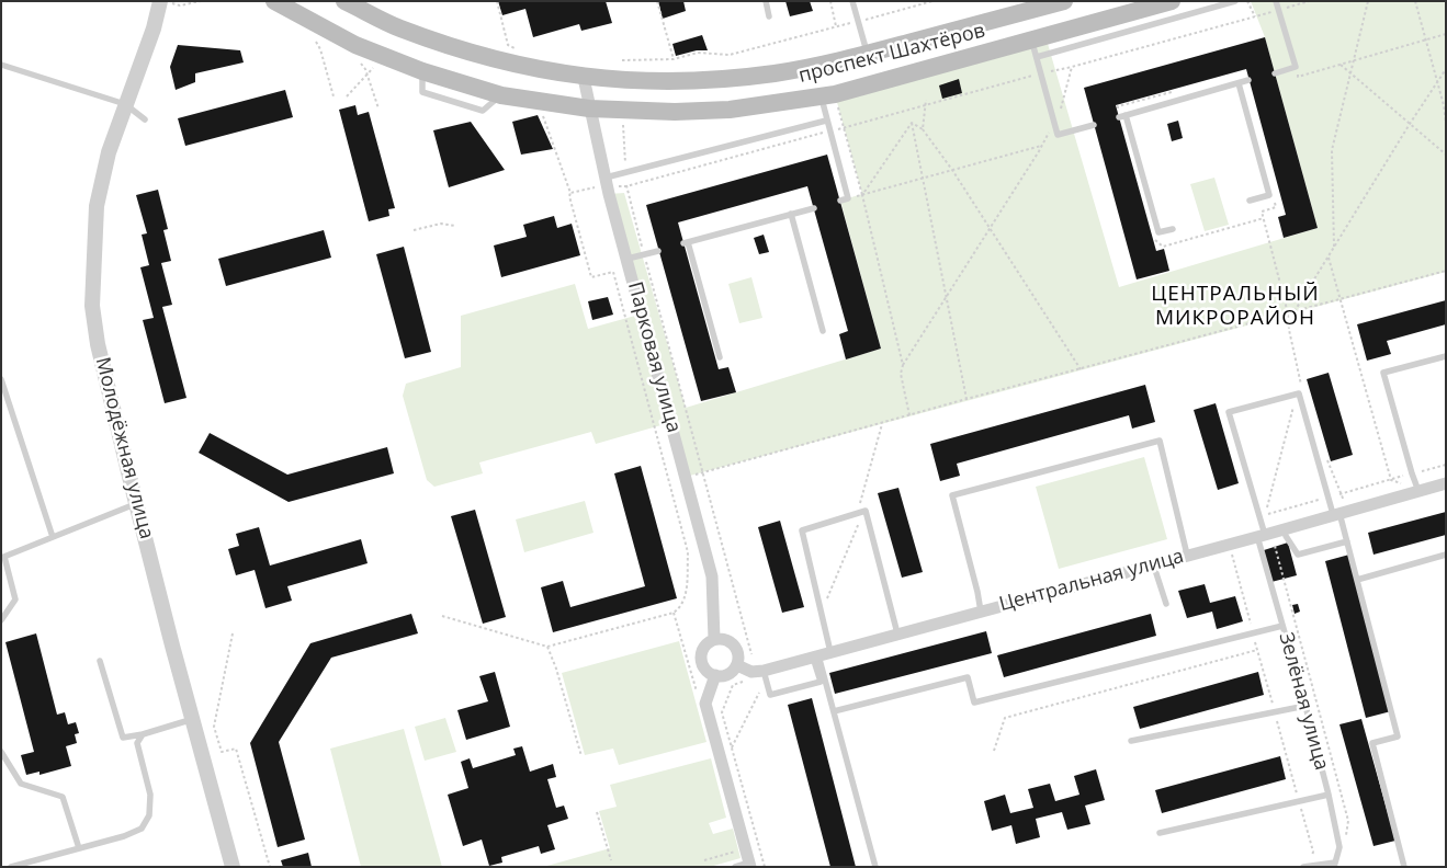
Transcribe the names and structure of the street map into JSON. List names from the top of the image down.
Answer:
{
  "streets": {
    "main road": ["проспект Шахтёров"],
    "street": ["Парковая улица", "Молодёжная улица", "Центральная улица"],
    "lane": ["Зелёная улица"]
  },
  "crossings": [
    ["проспект Шахтёров", "Парковая улица"],
    ["Парковая улица", "Центральная улица"],
    ["Центральная улица", "Зелёная улица"]
  ],
  "districts": ["ЦЕНТРАЛЬНЫЙ МИКРОРАЙОН"]
}
